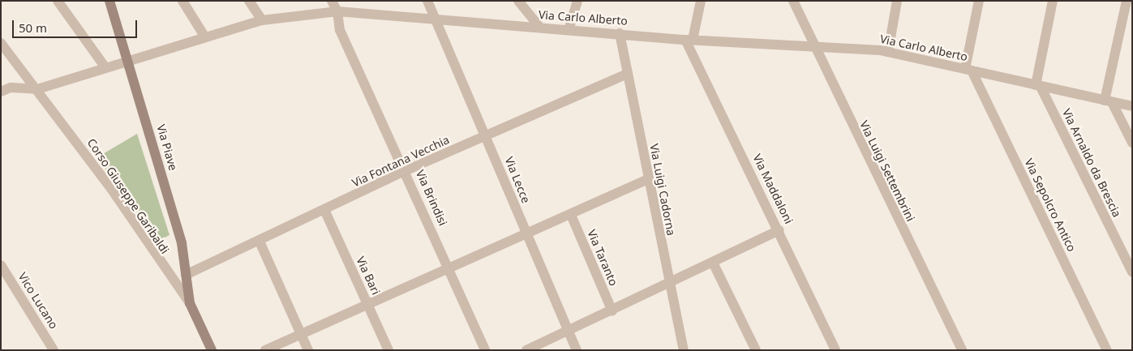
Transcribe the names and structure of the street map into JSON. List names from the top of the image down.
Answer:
{
  "streets": {
    "street": [
      "Via Carlo Alberto",
      "Via Piave",
      "Via Fontana Vecchia",
      "Via Arnaldo da Brescia",
      "Via Luigi Settembrini",
      "Via Lecce",
      "Via Maddaloni",
      "Via Luigi Cadorna",
      "Corso Giuseppe Garibaldi",
      "Via Brindisi",
      "Via Sepolcro Antico",
      "Via Taranto",
      "Via Bari",
      "Vico Lucano"
    ]
  },
  "crossings": [
    ["Via Carlo Alberto", "Via Piave"],
    ["Via Carlo Alberto", "Via Arnaldo da Brescia"],
    ["Via Carlo Alberto", "Via Luigi Settembrini"],
    ["Via Carlo Alberto", "Via Lecce"],
    ["Via Carlo Alberto", "Via Maddaloni"],
    ["Via Carlo Alberto", "Via Luigi Cadorna"],
    ["Via Carlo Alberto", "Corso Giuseppe Garibaldi"],
    ["Via Carlo Alberto", "Via Brindisi"],
    ["Via Carlo Alberto", "Via Sepolcro Antico"],
    ["Via Piave", "Via Fontana Vecchia"],
    ["Via Piave", "Corso Giuseppe Garibaldi"],
    ["Via Fontana Vecchia", "Via Lecce"],
    ["Via Fontana Vecchia", "Via Luigi Cadorna"],
    ["Via Fontana Vecchia", "Via Brindisi"],
    ["Via Fontana Vecchia", "Via Bari"]
  ],
  "scale_bar": "50 m"
}
